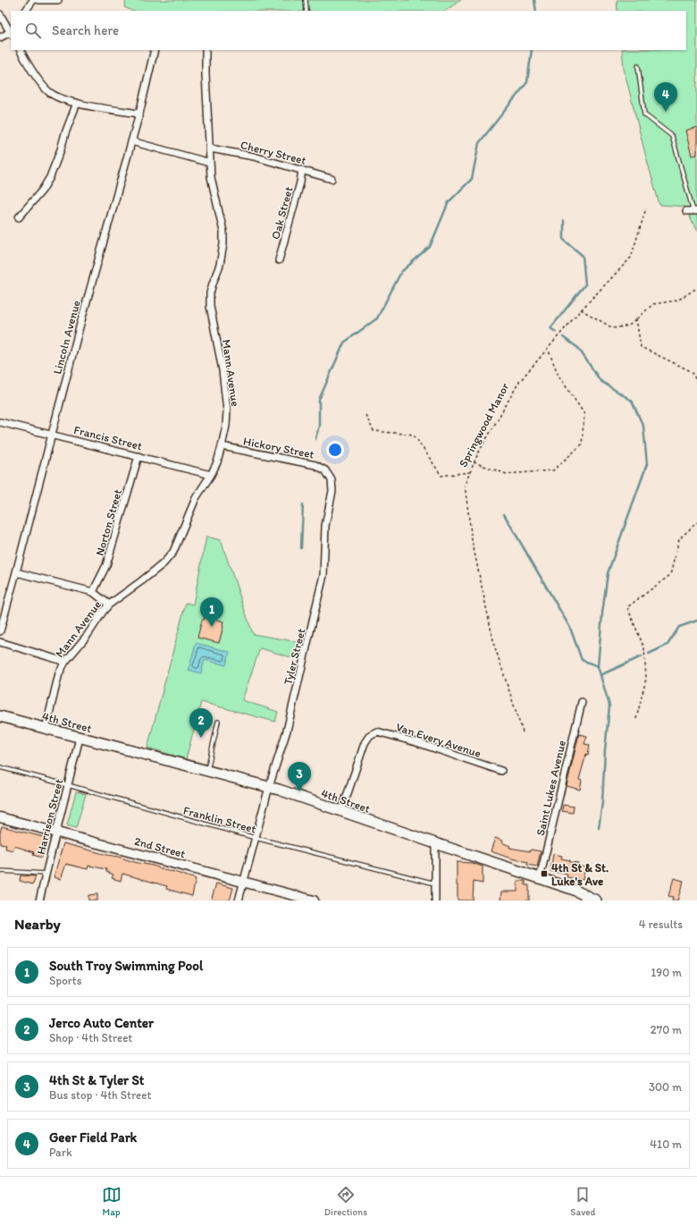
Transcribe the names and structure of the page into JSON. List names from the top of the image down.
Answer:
{
  "streets": {
    "main road": ["4th Street"],
    "street": [
      "Cherry Street",
      "Oak Street",
      "Lincoln Avenue",
      "Mann Avenue",
      "Francis Street",
      "Hickory Street",
      "Norton Street",
      "Tyler Street",
      "Van Every Avenue",
      "Saint Lukes Avenue",
      "Harrison Street",
      "2nd Street"
    ],
    "lane": ["Franklin Street"],
    "path": ["Springwood Manor"]
  },
  "crossings": [
    ["Cherry Street", "Oak Street"],
    ["Cherry Street", "Mann Avenue"],
    ["Lincoln Avenue", "Francis Street"],
    ["Mann Avenue", "Francis Street"],
    ["Mann Avenue", "Hickory Street"],
    ["Mann Avenue", "4th Street"],
    ["Francis Street", "Norton Street"],
    ["Hickory Street", "Tyler Street"],
    ["Tyler Street", "4th Street"],
    ["Tyler Street", "Franklin Street"],
    ["Tyler Street", "2nd Street"],
    ["4th Street", "Van Every Avenue"],
    ["4th Street", "Saint Lukes Avenue"],
    ["4th Street", "Harrison Street"],
    ["Harrison Street", "Franklin Street"],
    ["Harrison Street", "2nd Street"]
  ],
  "places": {
    "transit": ["4th St & St. Luke's Ave"]
  },
  "page": {
    "search": "Search here",
    "pins": [
      "4",
      "1",
      "2",
      "3"
    ],
    "heading": ["Nearby", "4 results"],
    "list": [
      {
        "mark": "1",
        "name": "South Troy Swimming Pool",
        "note": "Sports",
        "value": "190 m"
      },
      {
        "mark": "2",
        "name": "Jerco Auto Center",
        "note": "Shop · 4th Street",
        "value": "270 m"
      },
      {
        "mark": "3",
        "name": "4th St & Tyler St",
        "note": "Bus stop · 4th Street",
        "value": "300 m"
      },
      {
        "mark": "4",
        "name": "Geer Field Park",
        "note": "Park",
        "value": "410 m"
      }
    ],
    "nav": ["Map", "Directions", "Saved"]
  }
}
